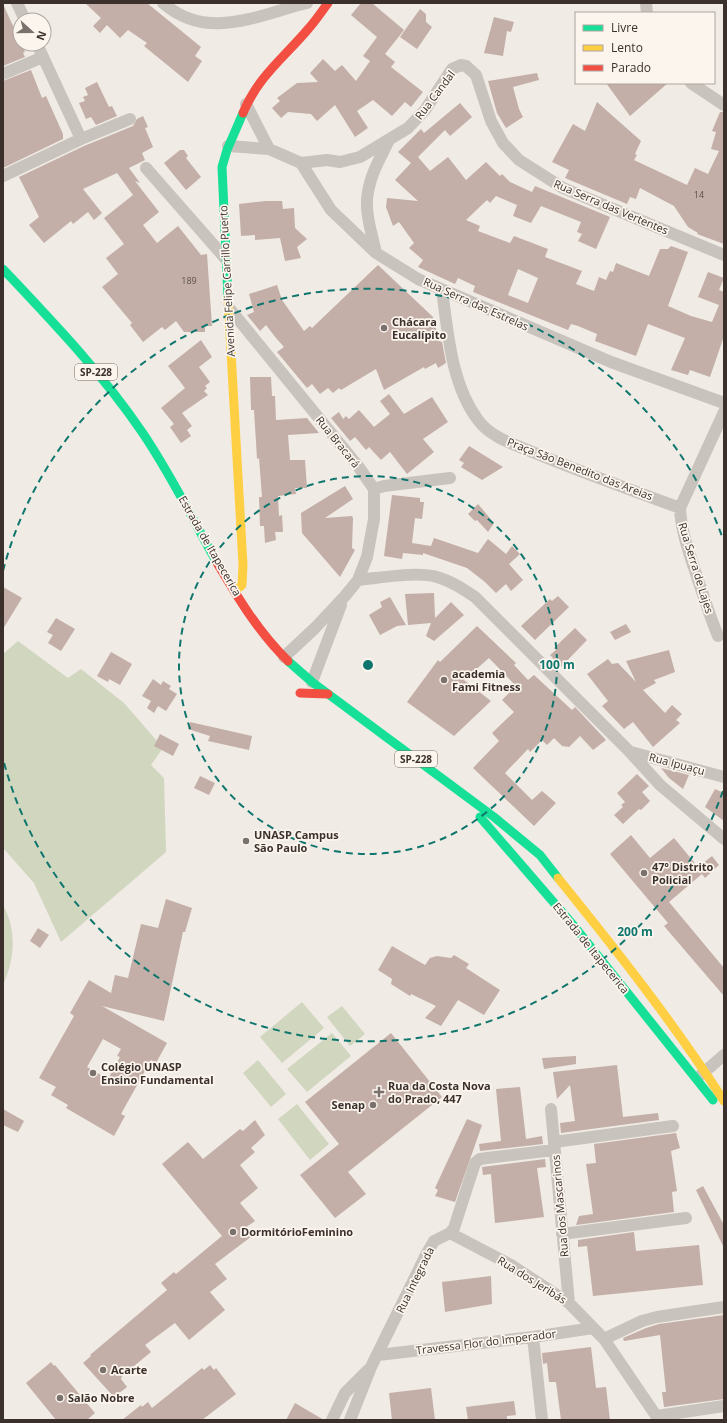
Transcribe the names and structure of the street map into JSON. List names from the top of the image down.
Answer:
{
  "streets": {
    "main road": ["Avenida Felipe Carrillo Puerto", "SP-228", "Estrada de Itapecerica"],
    "street": [
      "Rua Candal",
      "Rua Serra das Vertentes",
      "Rua Serra das Estrelas",
      "Rua Bracará",
      "Praça São Benedito das Areias",
      "Rua Serra de Lajes",
      "Rua Ipuaçu",
      "Rua dos Mascarinos",
      "Rua Integrada",
      "Rua dos Jeribás",
      "Travessa Flor do Imperador"
    ]
  },
  "crossings": [
    ["Rua Candal", "Rua Serra das Vertentes"],
    ["Rua Candal", "Rua Serra das Estrelas"],
    ["Avenida Felipe Carrillo Puerto", "Rua Bracará"],
    ["Avenida Felipe Carrillo Puerto", "Estrada de Itapecerica"],
    ["Rua Serra das Estrelas", "Praça São Benedito das Areias"],
    ["Praça São Benedito das Areias", "Rua Serra de Lajes"],
    ["Rua dos Mascarinos", "Rua dos Jeribás"],
    ["Rua Integrada", "Rua dos Jeribás"],
    ["Rua Integrada", "Travessa Flor do Imperador"],
    ["Rua dos Jeribás", "Travessa Flor do Imperador"]
  ],
  "places": {
    "other": [
      "Chácara Eucalípito",
      "academia Fami Fitness",
      "UNASP Campus São Paulo",
      "47º Distrito Policial",
      "Colégio UNASP Ensino Fundamental",
      "Senap",
      "DormitórioFeminino",
      "Acarte",
      "Salão Nobre"
    ],
    "health": ["Rua da Costa Nova do Prado, 447"]
  },
  "house_numbers": ["14", "189"],
  "legend": ["Livre", "Lento", "Parado"],
  "north": "right",
  "rings": ["100 m", "200 m"]
}
